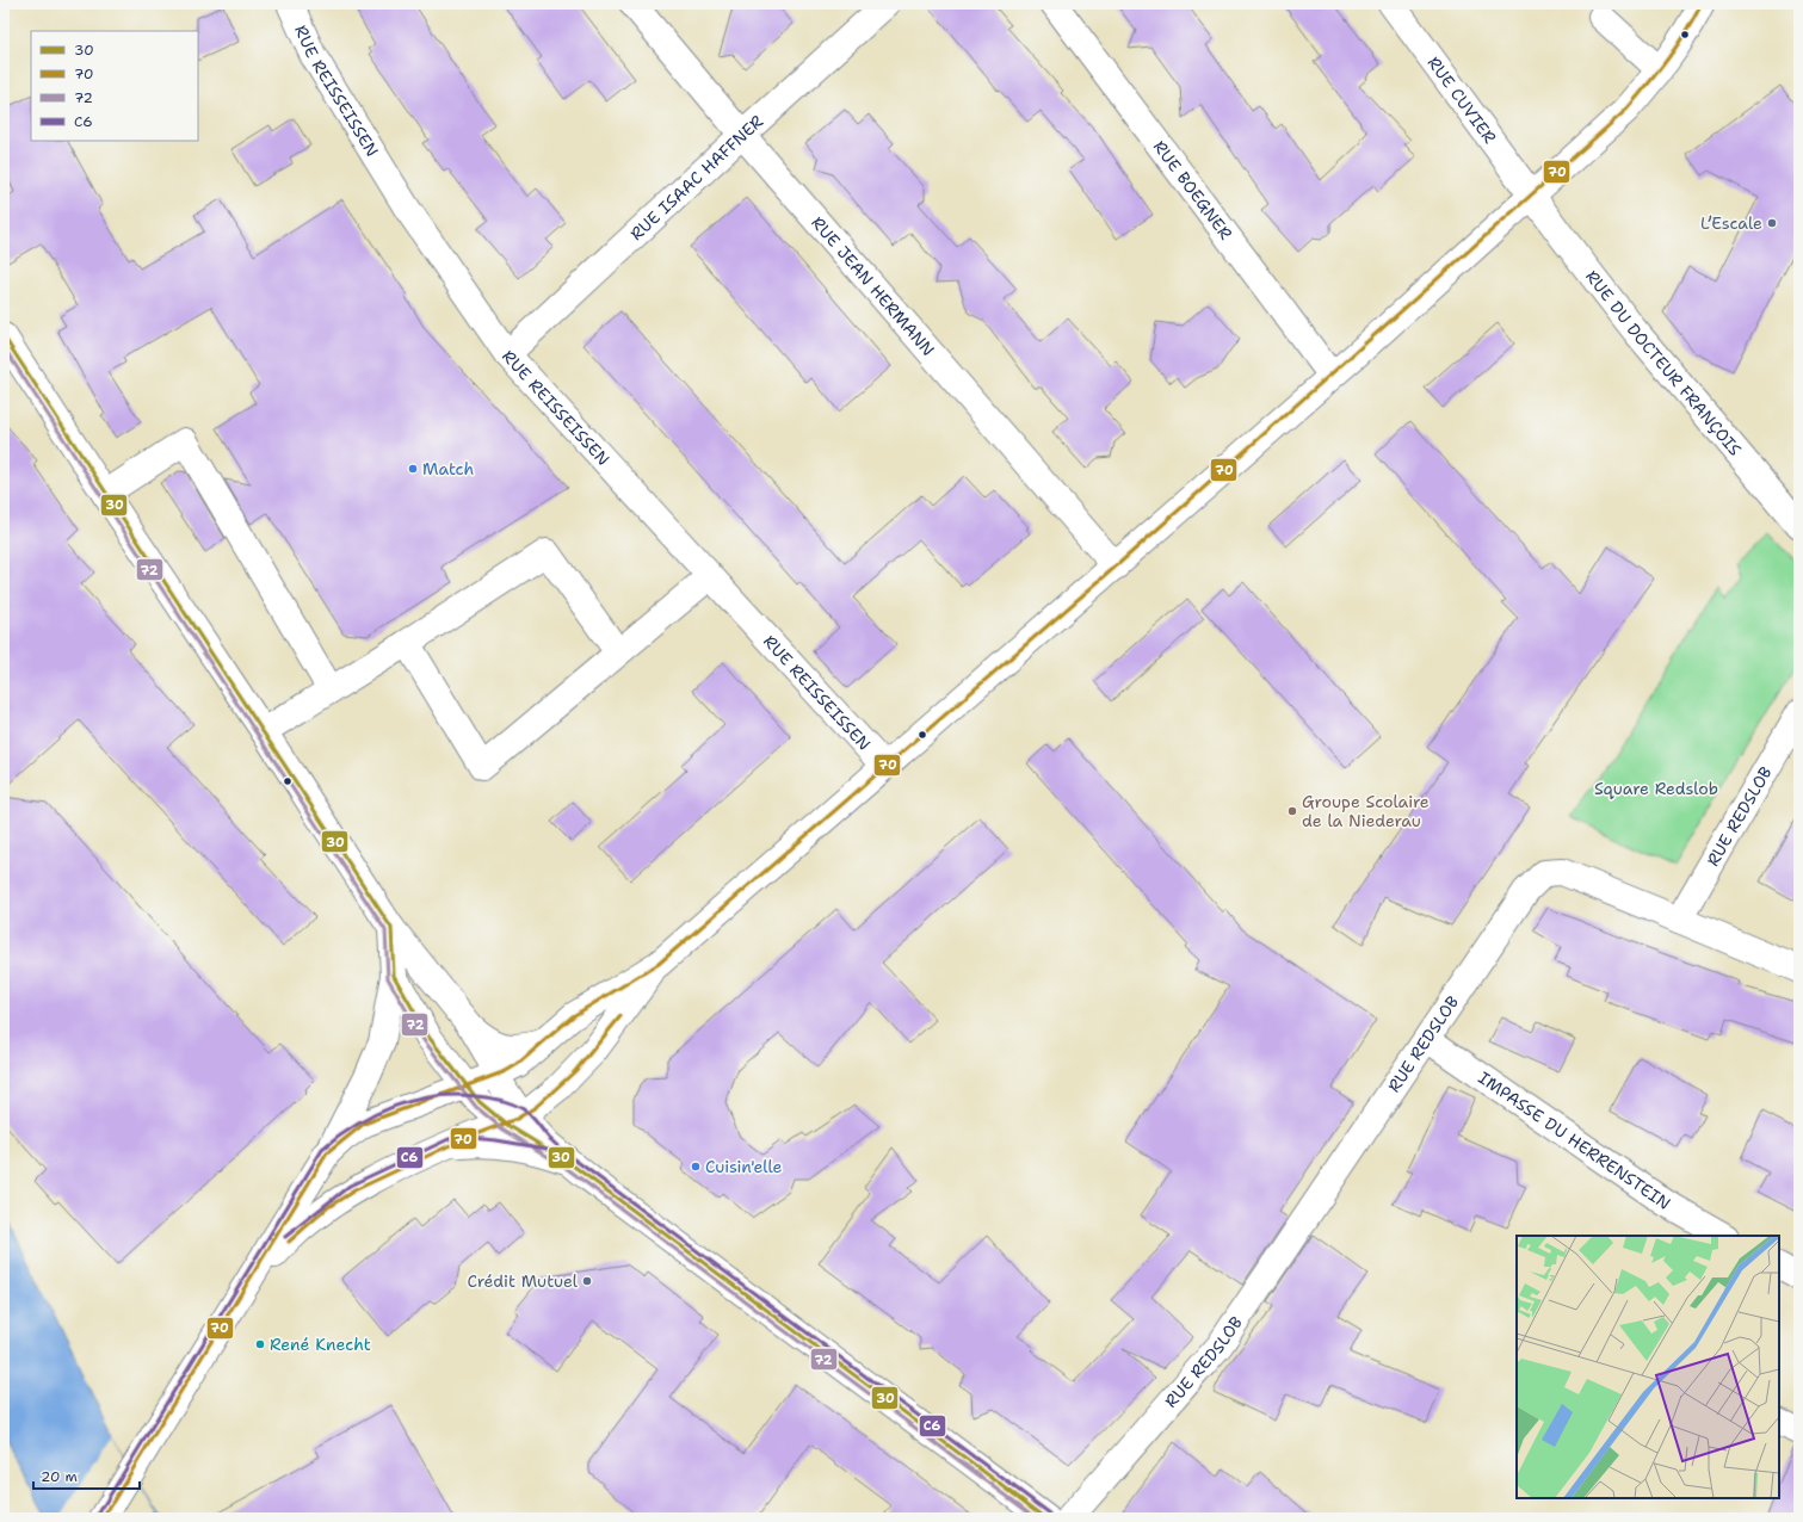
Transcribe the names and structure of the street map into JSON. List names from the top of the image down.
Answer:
{
  "streets": {
    "street": [
      "RUE REISSEISSEN",
      "RUE CUVIER",
      "RUE ISAAC HAFFNER",
      "RUE BOEGNER",
      "RUE JEAN HERMANN",
      "RUE DU DOCTEUR FRANÇOIS",
      "RUE REDSLOB",
      "IMPASSE DU HERRENSTEIN"
    ]
  },
  "crossings": [
    ["RUE REISSEISSEN", "RUE ISAAC HAFFNER"],
    ["RUE CUVIER", "RUE DU DOCTEUR FRANÇOIS"],
    ["RUE ISAAC HAFFNER", "RUE JEAN HERMANN"],
    ["RUE REDSLOB", "IMPASSE DU HERRENSTEIN"]
  ],
  "parks": ["Square Redslob"],
  "places": [
    "L’Escale",
    "Match",
    "Groupe Scolaire de la Niederau",
    "Cuisin'elle",
    "Crédit Mutuel",
    "René Knecht"
  ],
  "lines": [
    "transit line 70",
    "transit line 30",
    "transit line 72",
    "transit line C6"
  ],
  "legend": [
    "30",
    "70",
    "72",
    "C6"
  ],
  "scale_bar": "20 m"
}
